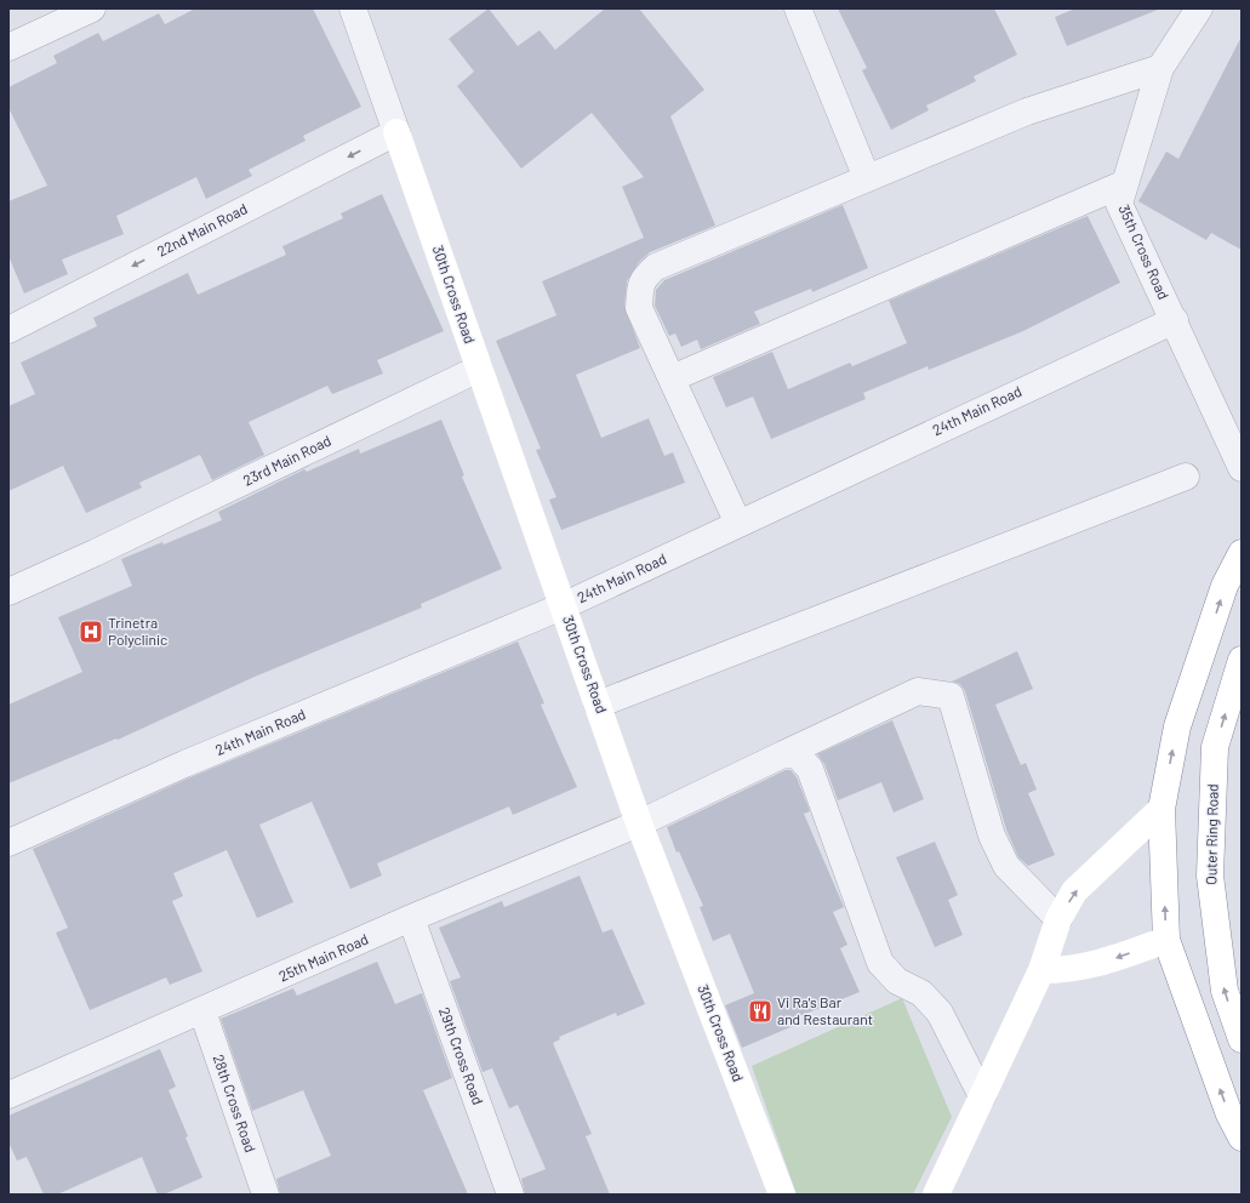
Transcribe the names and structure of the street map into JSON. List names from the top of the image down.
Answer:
{
  "streets": {
    "main road": ["30th Cross Road", "Outer Ring Road"],
    "street": [
      "22nd Main Road",
      "35th Cross Road",
      "24th Main Road",
      "23rd Main Road",
      "25th Main Road",
      "29th Cross Road",
      "28th Cross Road"
    ]
  },
  "crossings": [
    ["22nd Main Road", "30th Cross Road"],
    ["35th Cross Road", "24th Main Road"],
    ["30th Cross Road", "24th Main Road"],
    ["30th Cross Road", "23rd Main Road"],
    ["30th Cross Road", "25th Main Road"],
    ["25th Main Road", "29th Cross Road"],
    ["25th Main Road", "28th Cross Road"]
  ],
  "one_way": ["22nd Main Road"],
  "places": {
    "hospital": ["Trinetra Polyclinic"],
    "restaurant": ["Vi Ra's Bar and Restaurant"]
  }
}
